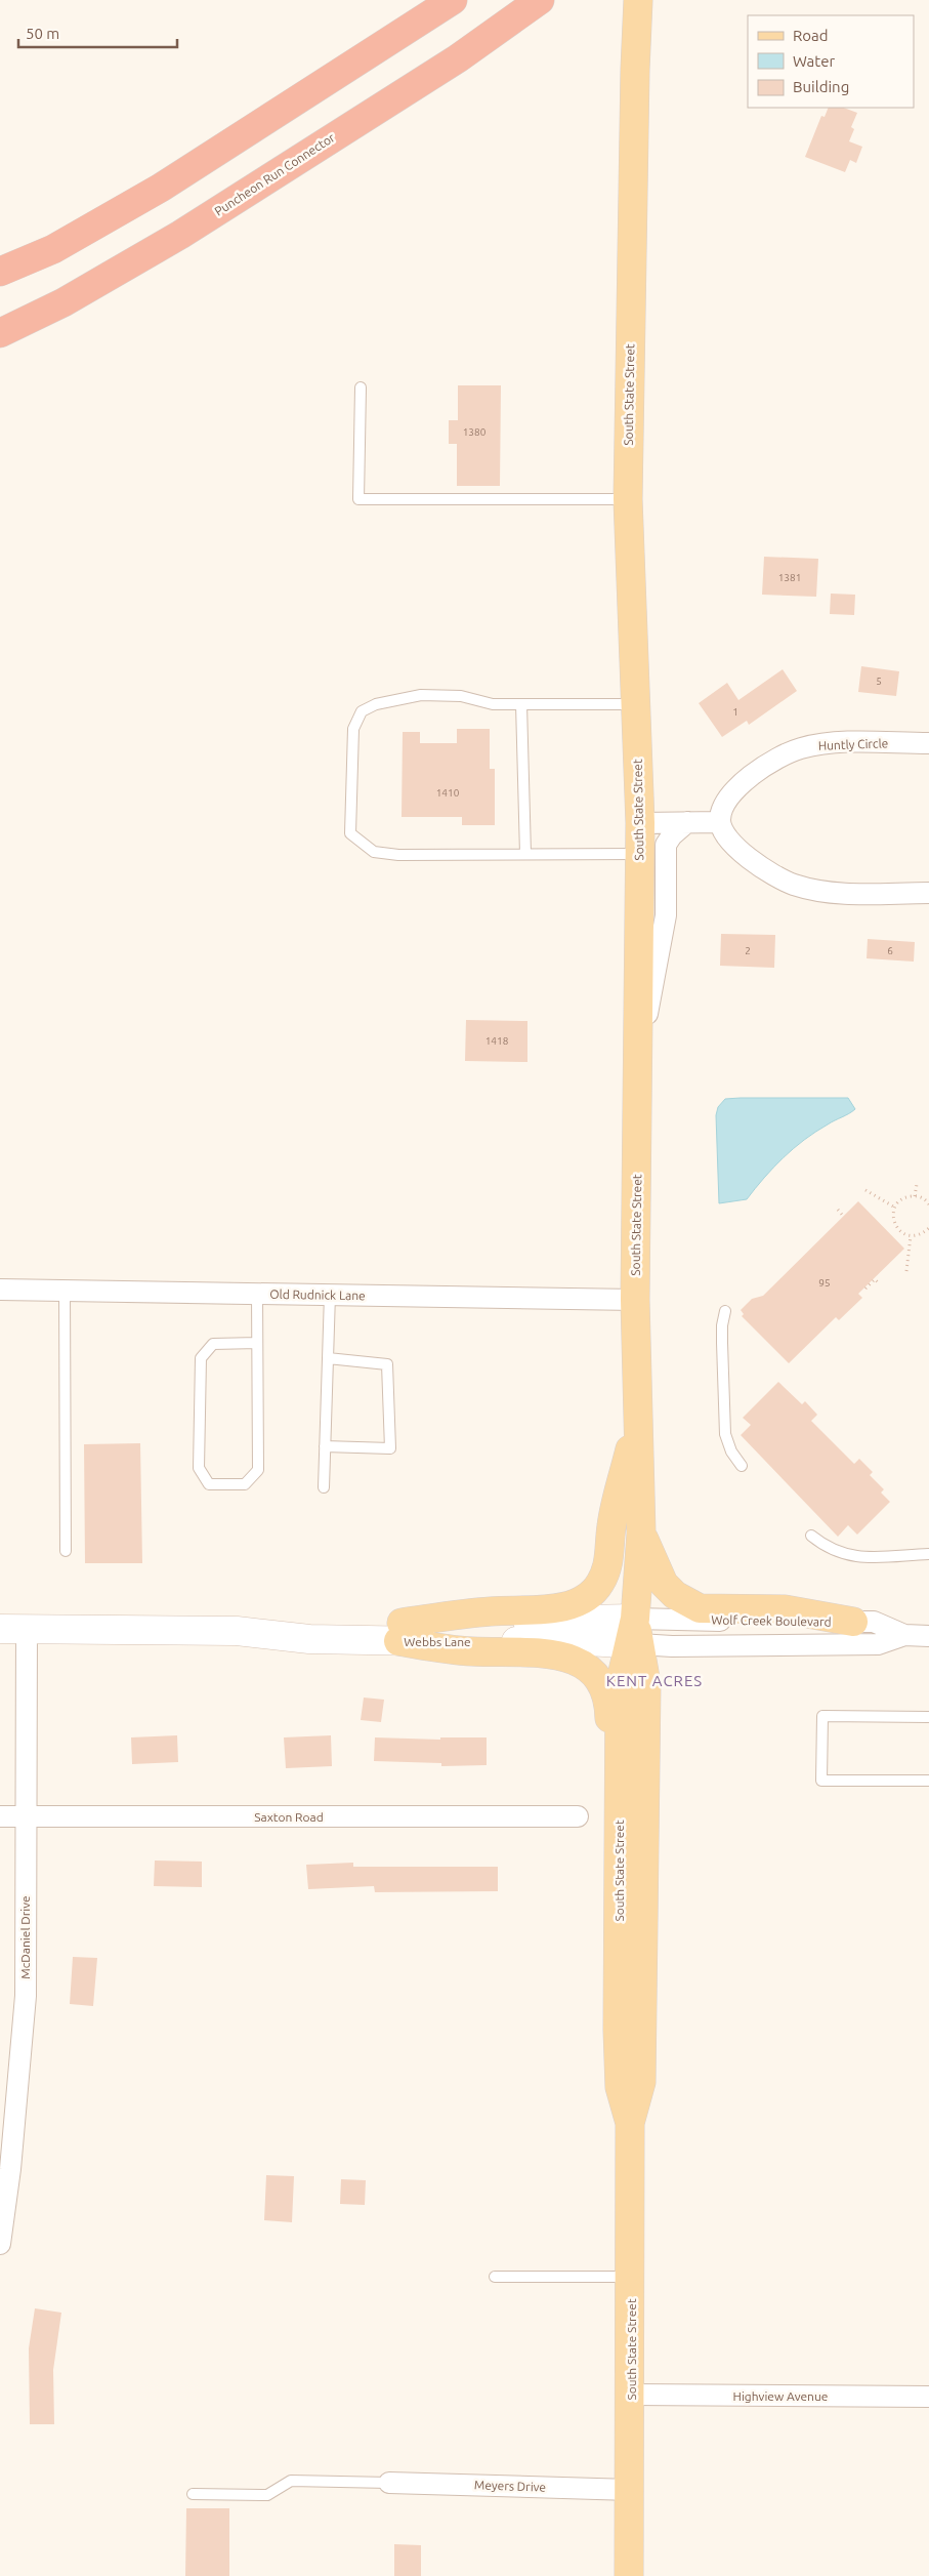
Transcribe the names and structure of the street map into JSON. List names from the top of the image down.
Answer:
{
  "streets": {
    "highway": ["Puncheon Run Connector"],
    "main road": ["South State Street"],
    "street": [
      "Huntly Circle",
      "Old Rudnick Lane",
      "Wolf Creek Boulevard",
      "Webbs Lane",
      "Saxton Road",
      "McDaniel Drive",
      "Highview Avenue",
      "Meyers Drive"
    ]
  },
  "crossings": [
    ["South State Street", "Old Rudnick Lane"],
    ["South State Street", "Wolf Creek Boulevard"],
    ["South State Street", "Webbs Lane"],
    ["South State Street", "Highview Avenue"],
    ["South State Street", "Meyers Drive"],
    ["Wolf Creek Boulevard", "Webbs Lane"],
    ["Webbs Lane", "McDaniel Drive"],
    ["Saxton Road", "McDaniel Drive"]
  ],
  "districts": ["KENT ACRES"],
  "house_numbers": [
    "1380",
    "1381",
    "5",
    "1",
    "1410",
    "2",
    "6",
    "1418",
    "95"
  ],
  "legend": ["Road", "Water", "Building"],
  "scale_bar": "50 m"
}
